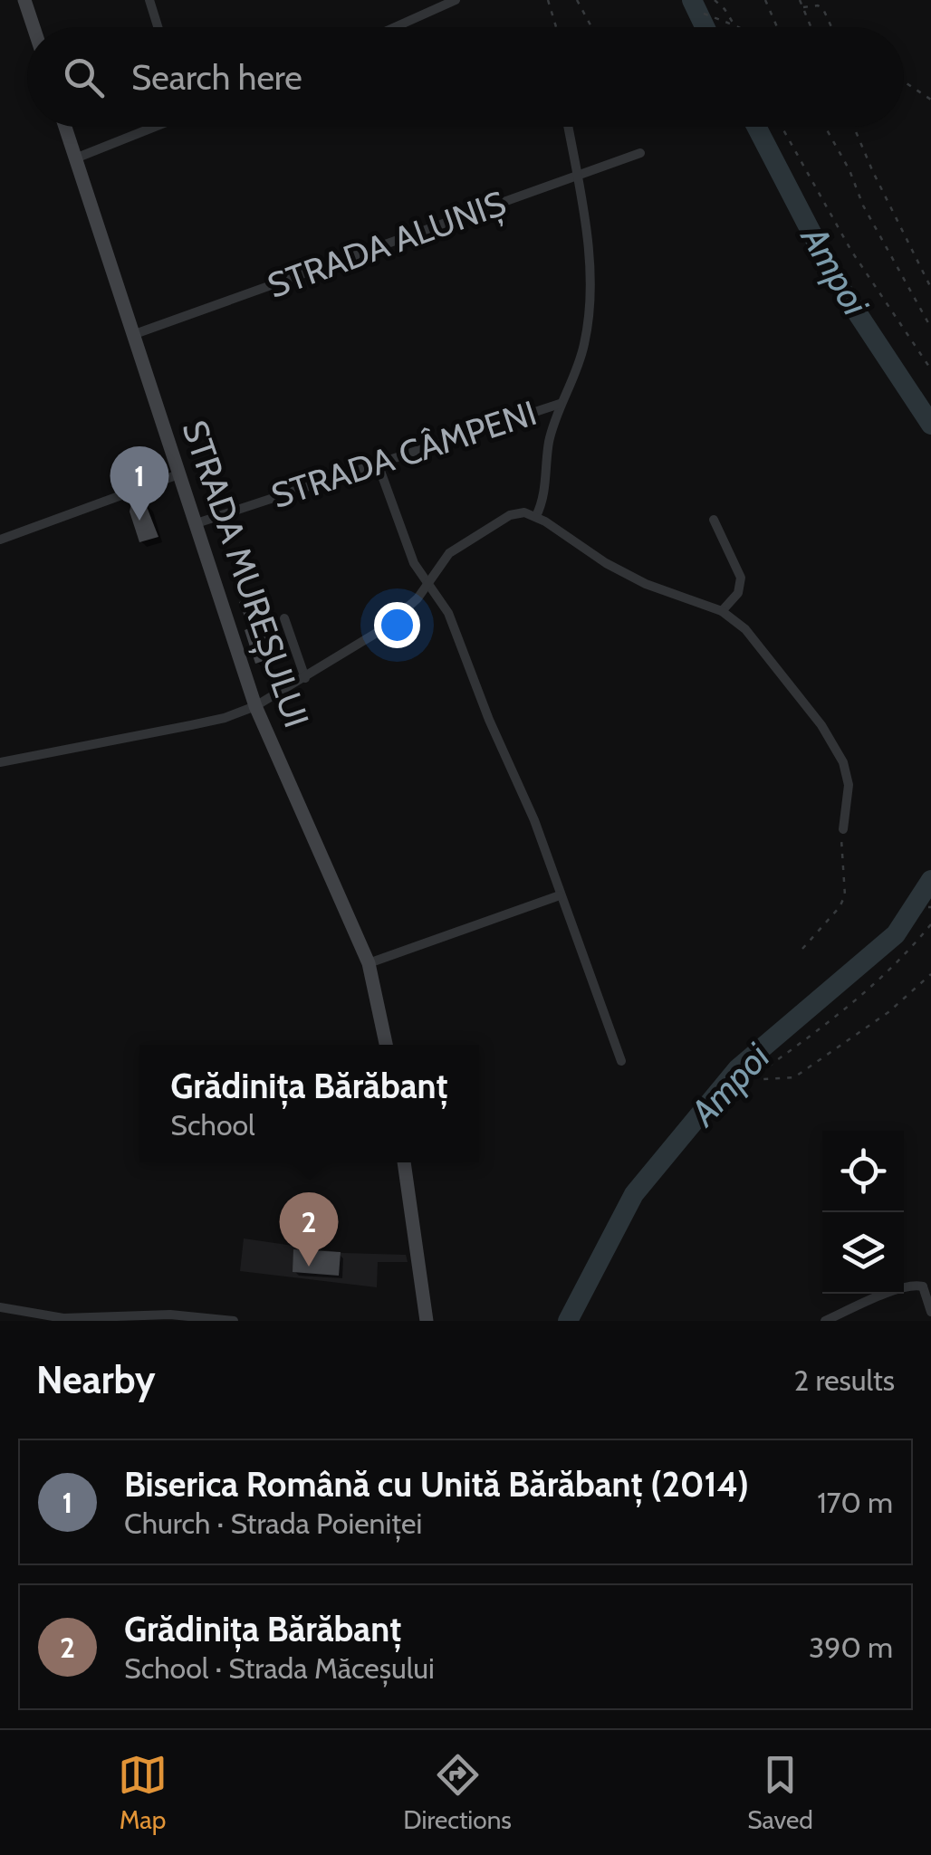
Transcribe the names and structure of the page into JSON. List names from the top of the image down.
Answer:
{
  "streets": {
    "street": ["STRADA ALUNIȘ", "STRADA CÂMPENI", "STRADA MUREȘULUI"]
  },
  "crossings": [
    ["STRADA ALUNIȘ", "STRADA CÂMPENI"],
    ["STRADA ALUNIȘ", "STRADA MUREȘULUI"],
    ["STRADA CÂMPENI", "STRADA MUREȘULUI"]
  ],
  "water": ["Ampoi"],
  "page": {
    "search": "Search here",
    "pins": ["1", "2"],
    "popup": ["Grădinița Bărăbanț", "School"],
    "heading": ["Nearby", "2 results"],
    "list": [
      {
        "mark": "1",
        "name": "Biserica Română cu Unită Bărăbanț (2014)",
        "note": "Church · Strada Poieniței",
        "value": "170 m"
      },
      {
        "mark": "2",
        "name": "Grădinița Bărăbanț",
        "note": "School · Strada Măceșului",
        "value": "390 m"
      }
    ],
    "nav": ["Map", "Directions", "Saved"]
  }
}
